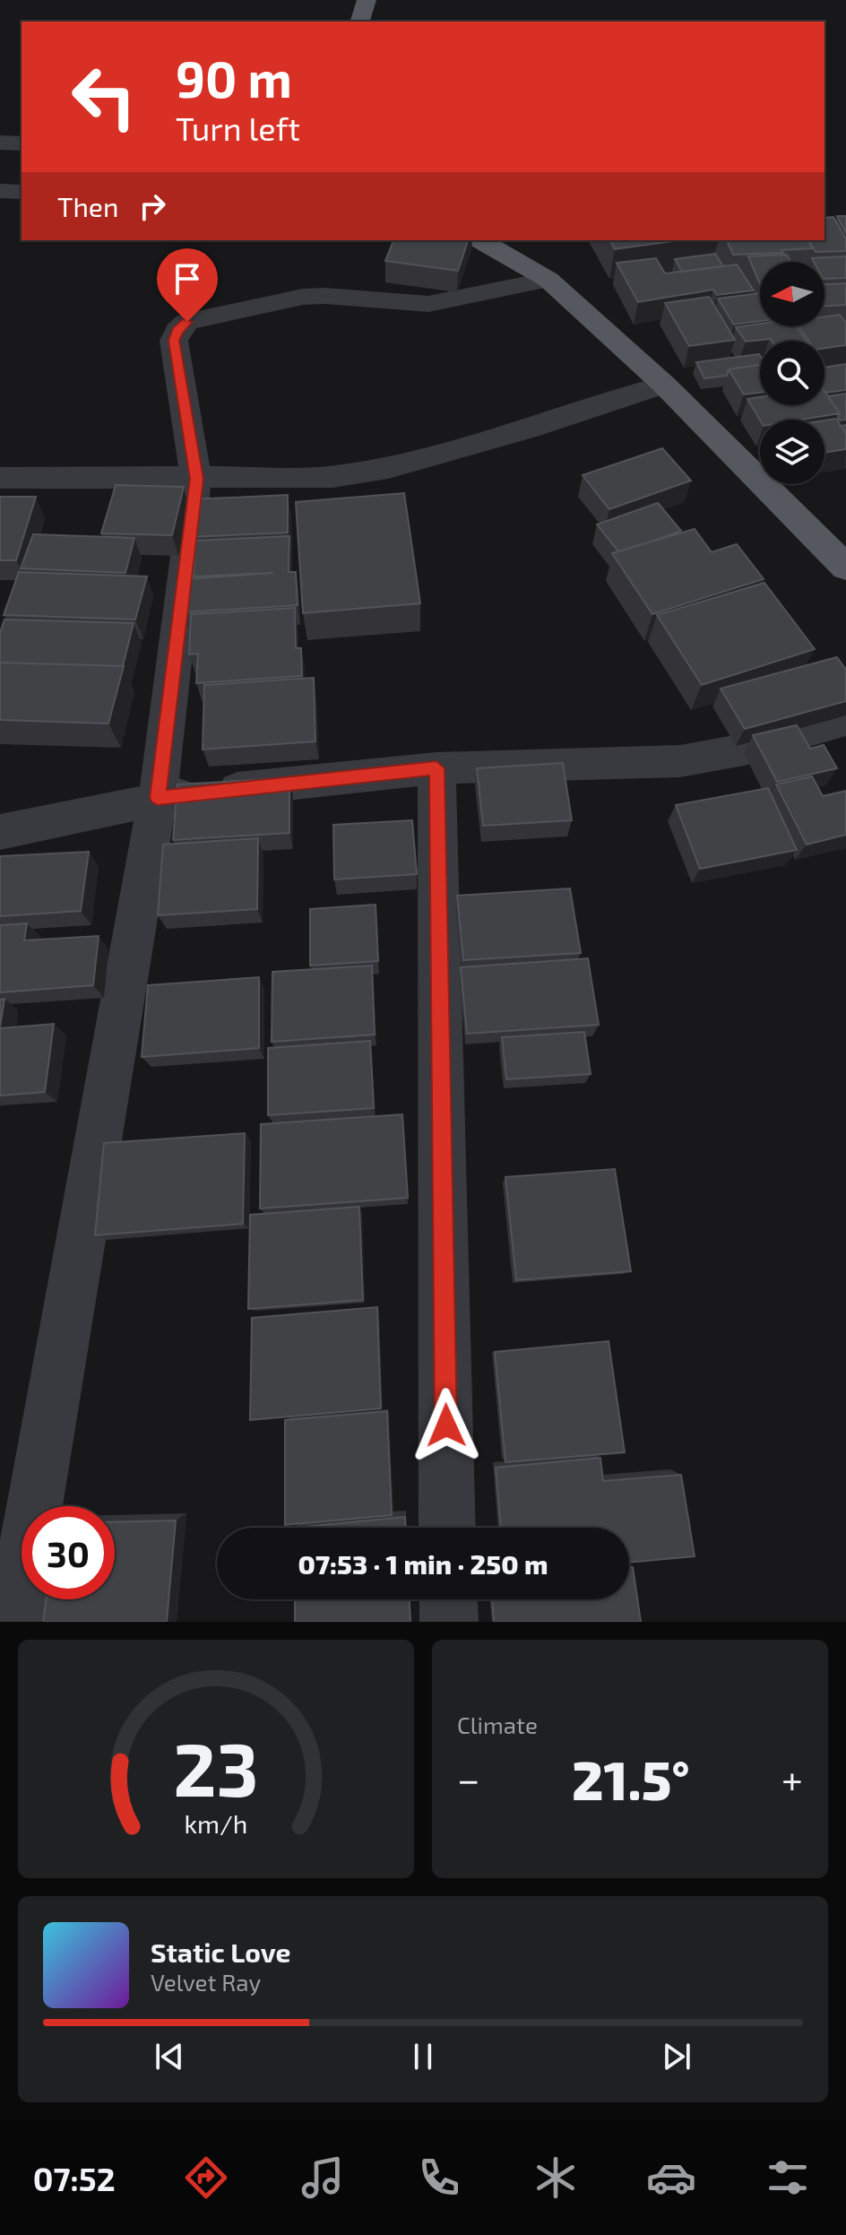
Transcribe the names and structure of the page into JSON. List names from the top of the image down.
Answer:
{
  "north": "left",
  "page": {
    "turn": ["90 m", "Turn left"],
    "then": "Then",
    "limit": "30",
    "trip": "07:53 · 1 min · 250 m",
    "tile": "Climate",
    "heat": ["−", "21.5°", "+"],
    "song": ["Static Love", "Velvet Ray"],
    "tabs": "07:52",
    "gauge": ["23", "km/h"]
  }
}
